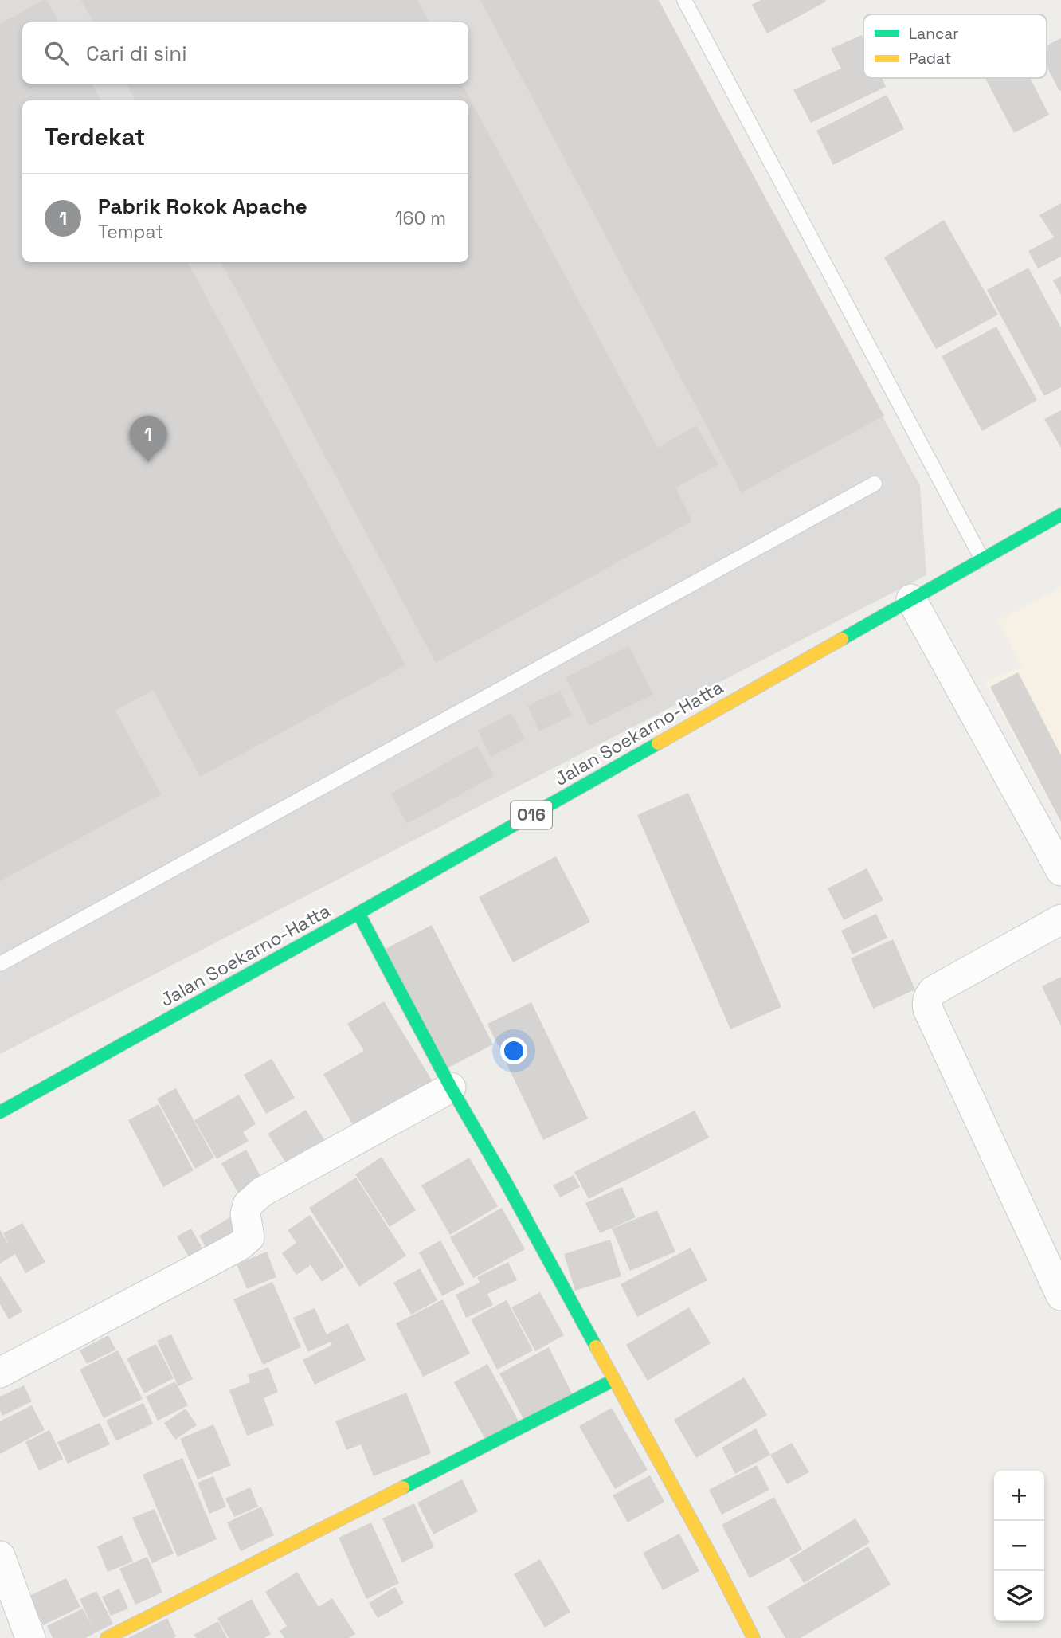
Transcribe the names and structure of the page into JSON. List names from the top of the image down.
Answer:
{
  "streets": {
    "street": ["Jalan Soekarno-Hatta", "016"]
  },
  "legend": ["Lancar", "Padat"],
  "page": {
    "search": "Cari di sini",
    "heading": "Terdekat",
    "list": [
      {
        "mark": "1",
        "name": "Pabrik Rokok Apache",
        "note": "Tempat",
        "value": "160 m"
      }
    ],
    "pins": "1",
    "map_buttons": ["+", "−"]
  }
}
